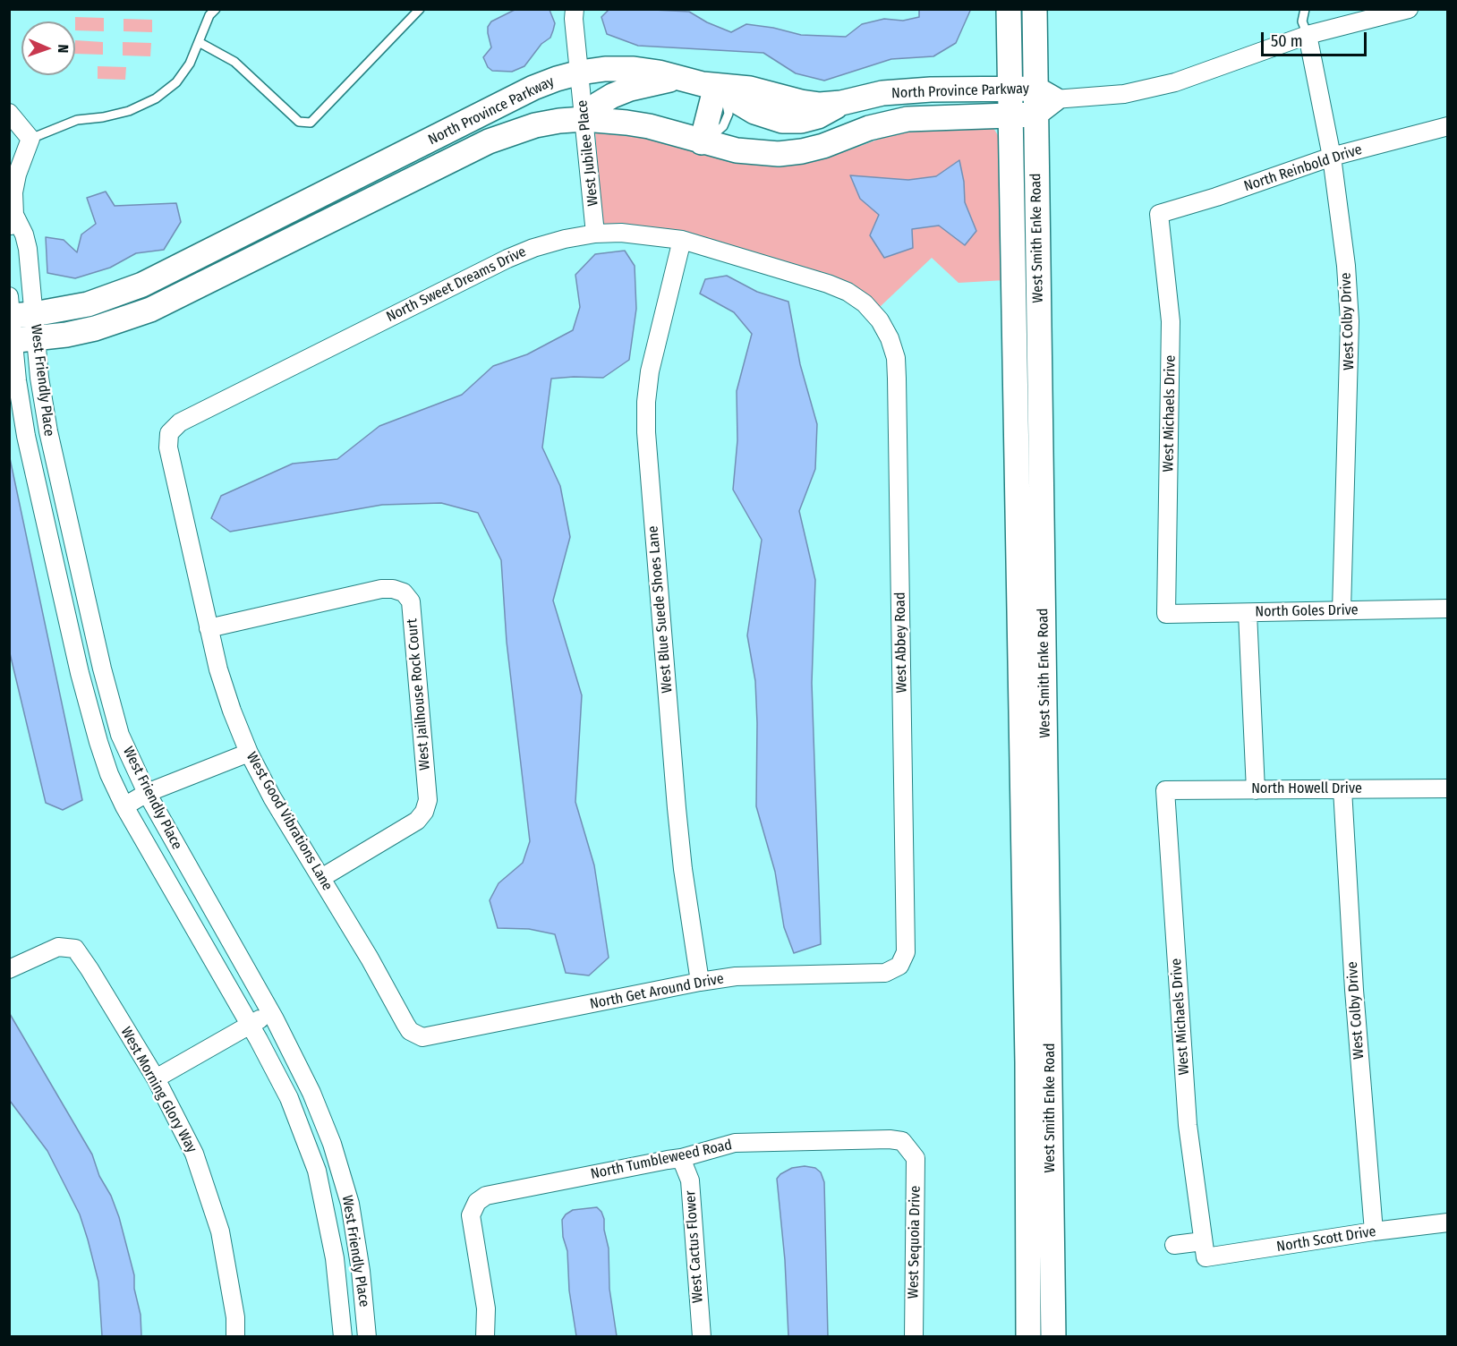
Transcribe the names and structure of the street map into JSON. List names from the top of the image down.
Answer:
{
  "streets": {
    "street": [
      "North Province Parkway",
      "West Jubilee Place",
      "North Reinbold Drive",
      "West Smith Enke Road",
      "North Sweet Dreams Drive",
      "West Colby Drive",
      "West Friendly Place",
      "West Michaels Drive",
      "West Blue Suede Shoes Lane",
      "North Goles Drive",
      "West Abbey Road",
      "West Jailhouse Rock Court",
      "North Howell Drive",
      "West Good Vibrations Lane",
      "North Get Around Drive",
      "West Morning Glory Way",
      "North Tumbleweed Road",
      "North Scott Drive",
      "West Sequoia Drive",
      "West Cactus Flower"
    ]
  },
  "crossings": [
    ["North Province Parkway", "West Jubilee Place"],
    ["North Province Parkway", "West Smith Enke Road"],
    ["North Province Parkway", "West Friendly Place"],
    ["West Jubilee Place", "North Sweet Dreams Drive"],
    ["North Reinbold Drive", "West Colby Drive"],
    ["North Reinbold Drive", "West Michaels Drive"],
    ["North Sweet Dreams Drive", "West Blue Suede Shoes Lane"],
    ["North Sweet Dreams Drive", "West Abbey Road"],
    ["North Sweet Dreams Drive", "West Good Vibrations Lane"],
    ["West Colby Drive", "North Goles Drive"],
    ["West Colby Drive", "North Howell Drive"],
    ["West Colby Drive", "North Scott Drive"],
    ["West Michaels Drive", "North Goles Drive"],
    ["West Michaels Drive", "North Howell Drive"],
    ["West Michaels Drive", "North Scott Drive"],
    ["West Blue Suede Shoes Lane", "North Get Around Drive"],
    ["West Abbey Road", "North Get Around Drive"],
    ["West Jailhouse Rock Court", "West Good Vibrations Lane"],
    ["West Good Vibrations Lane", "North Get Around Drive"],
    ["North Tumbleweed Road", "West Sequoia Drive"],
    ["North Tumbleweed Road", "West Cactus Flower"]
  ],
  "scale_bar": "50 m",
  "north": "right"
}
